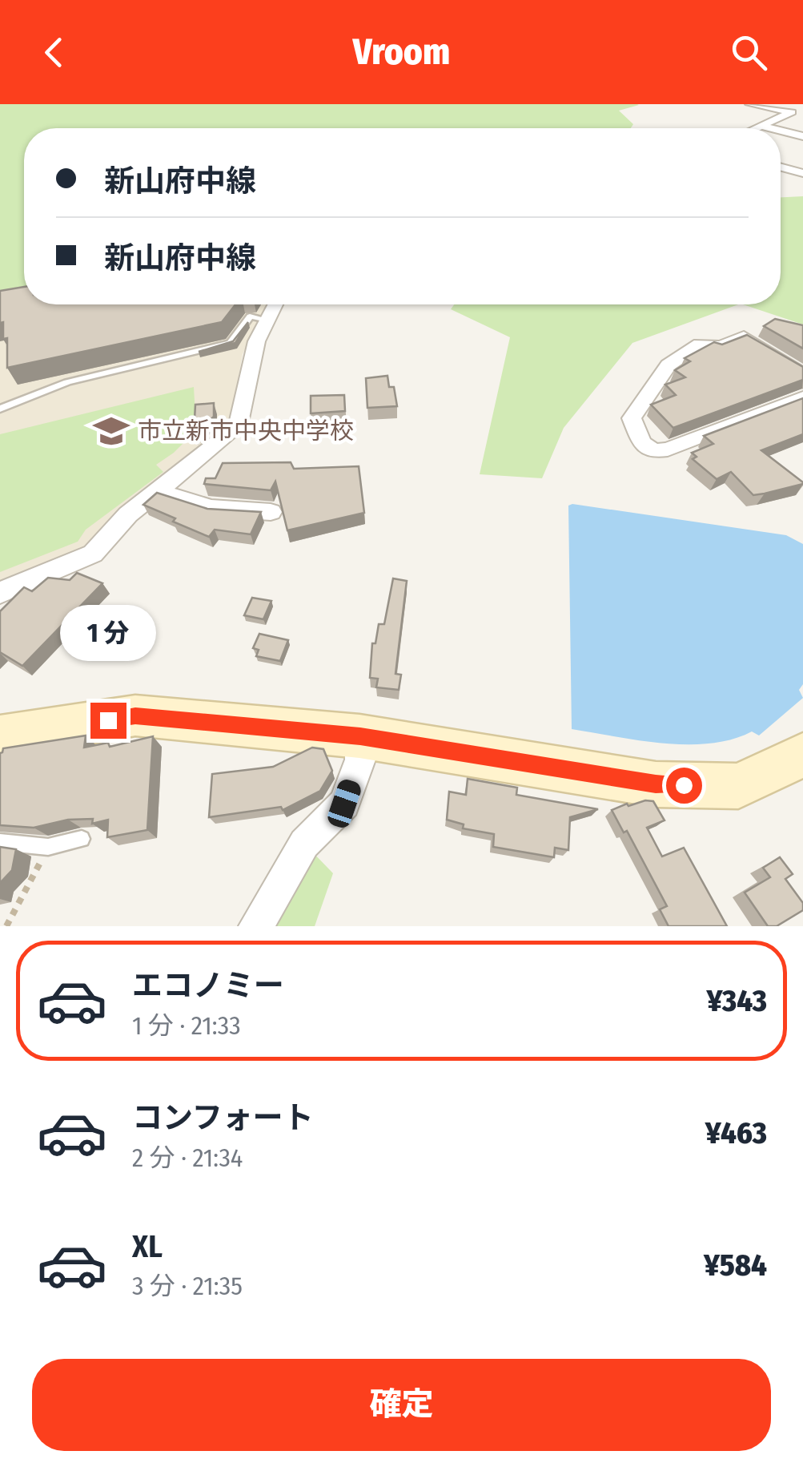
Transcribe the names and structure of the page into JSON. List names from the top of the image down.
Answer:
{
  "places": {
    "school or university": ["市立新市中央中学校"]
  },
  "page": {
    "header": "Vroom",
    "banner": ["新山府中線", "新山府中線"],
    "bubble": "1 分",
    "list": [
      {
        "name": "エコノミー",
        "note": "1 分 · 21:33",
        "value": "¥343"
      },
      {
        "name": "コンフォート",
        "note": "2 分 · 21:34",
        "value": "¥463"
      },
      {
        "name": "XL",
        "note": "3 分 · 21:35",
        "value": "¥584"
      }
    ],
    "buttons": "確定"
  }
}
